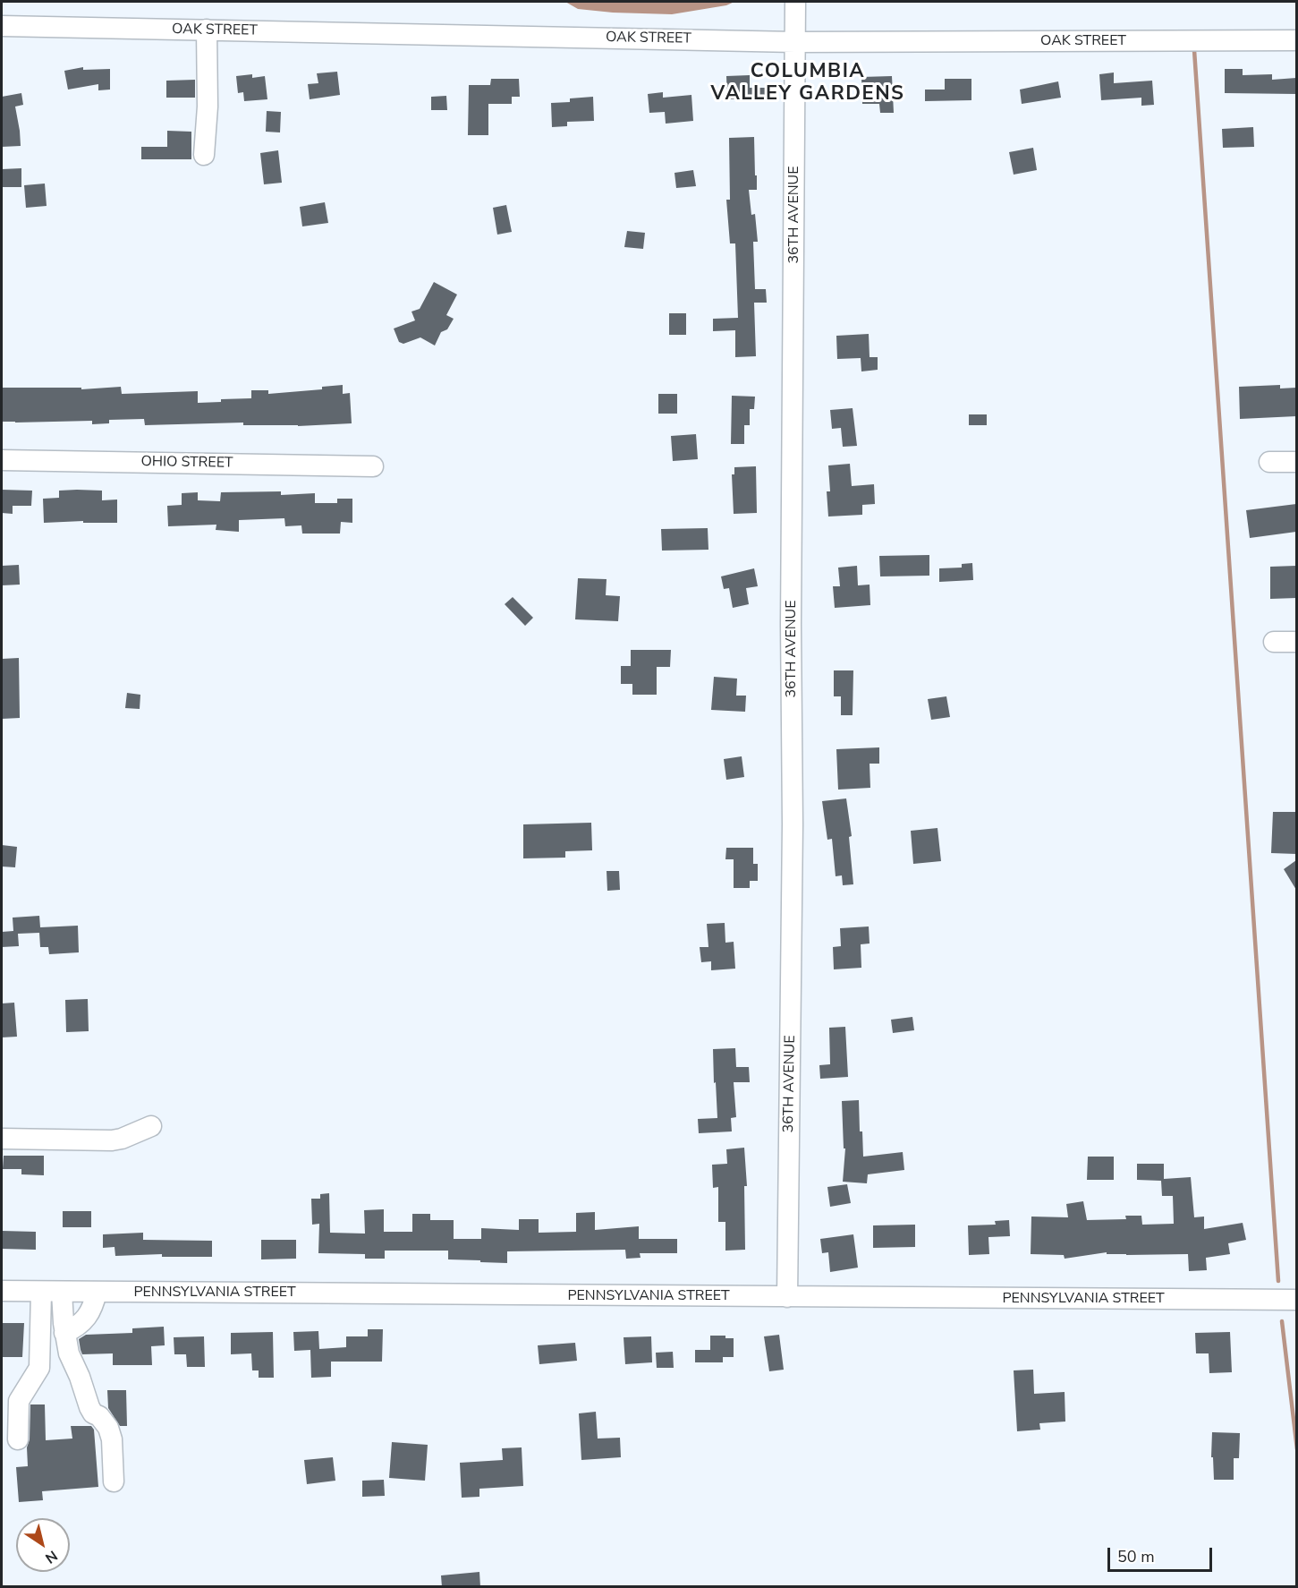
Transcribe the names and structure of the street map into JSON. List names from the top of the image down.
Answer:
{
  "streets": {
    "street": [
      "OAK STREET",
      "36TH AVENUE",
      "OHIO STREET",
      "PENNSYLVANIA STREET"
    ]
  },
  "crossings": [
    ["OAK STREET", "36TH AVENUE"],
    ["36TH AVENUE", "PENNSYLVANIA STREET"]
  ],
  "districts": ["COLUMBIA VALLEY GARDENS"],
  "scale_bar": "50 m",
  "north": "bottom right"
}
